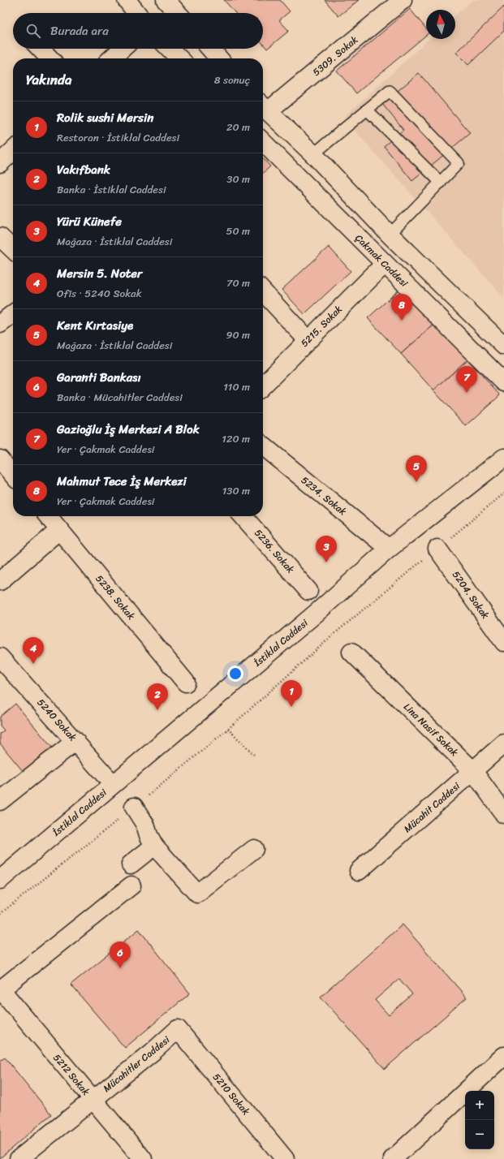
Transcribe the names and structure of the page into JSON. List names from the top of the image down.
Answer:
{
  "streets": {
    "street": [
      "5309. Sokak",
      "Çakmak Caddesi",
      "5215. Sokak",
      "5234. Sokak",
      "5236. Sokak",
      "5204. Sokak",
      "5238. Sokak",
      "İstiklal Caddesi",
      "5240 Sokak",
      "Lina Nasif Sokak",
      "Mücahit Caddesi",
      "Mücahitler Caddesi",
      "5212 Sokak",
      "5210 Sokak"
    ]
  },
  "crossings": [
    ["Çakmak Caddesi", "5215. Sokak"],
    ["5234. Sokak", "İstiklal Caddesi"],
    ["İstiklal Caddesi", "5240 Sokak"],
    ["Lina Nasif Sokak", "Mücahit Caddesi"],
    ["Mücahitler Caddesi", "5212 Sokak"],
    ["Mücahitler Caddesi", "5210 Sokak"]
  ],
  "north": "top",
  "page": {
    "search": "Burada ara",
    "heading": ["Yakında", "8 sonuç"],
    "list": [
      {
        "mark": "1",
        "name": "Rolik sushi Mersin",
        "note": "Restoran · İstiklal Caddesi",
        "value": "20 m"
      },
      {
        "mark": "2",
        "name": "Vakıfbank",
        "note": "Banka · İstiklal Caddesi",
        "value": "30 m"
      },
      {
        "mark": "3",
        "name": "Yürü Künefe",
        "note": "Mağaza · İstiklal Caddesi",
        "value": "50 m"
      },
      {
        "mark": "4",
        "name": "Mersin 5. Noter",
        "note": "Ofis · 5240 Sokak",
        "value": "70 m"
      },
      {
        "mark": "5",
        "name": "Kent Kırtasiye",
        "note": "Mağaza · İstiklal Caddesi",
        "value": "90 m"
      },
      {
        "mark": "6",
        "name": "Garanti Bankası",
        "note": "Banka · Mücahitler Caddesi",
        "value": "110 m"
      },
      {
        "mark": "7",
        "name": "Gazioğlu İş Merkezi A Blok",
        "note": "Yer · Çakmak Caddesi",
        "value": "120 m"
      },
      {
        "mark": "8",
        "name": "Mahmut Tece İş Merkezi",
        "note": "Yer · Çakmak Caddesi",
        "value": "130 m"
      }
    ],
    "pins": [
      "8",
      "7",
      "5",
      "3",
      "4",
      "1",
      "2",
      "6"
    ],
    "map_buttons": ["+", "−"]
  }
}
